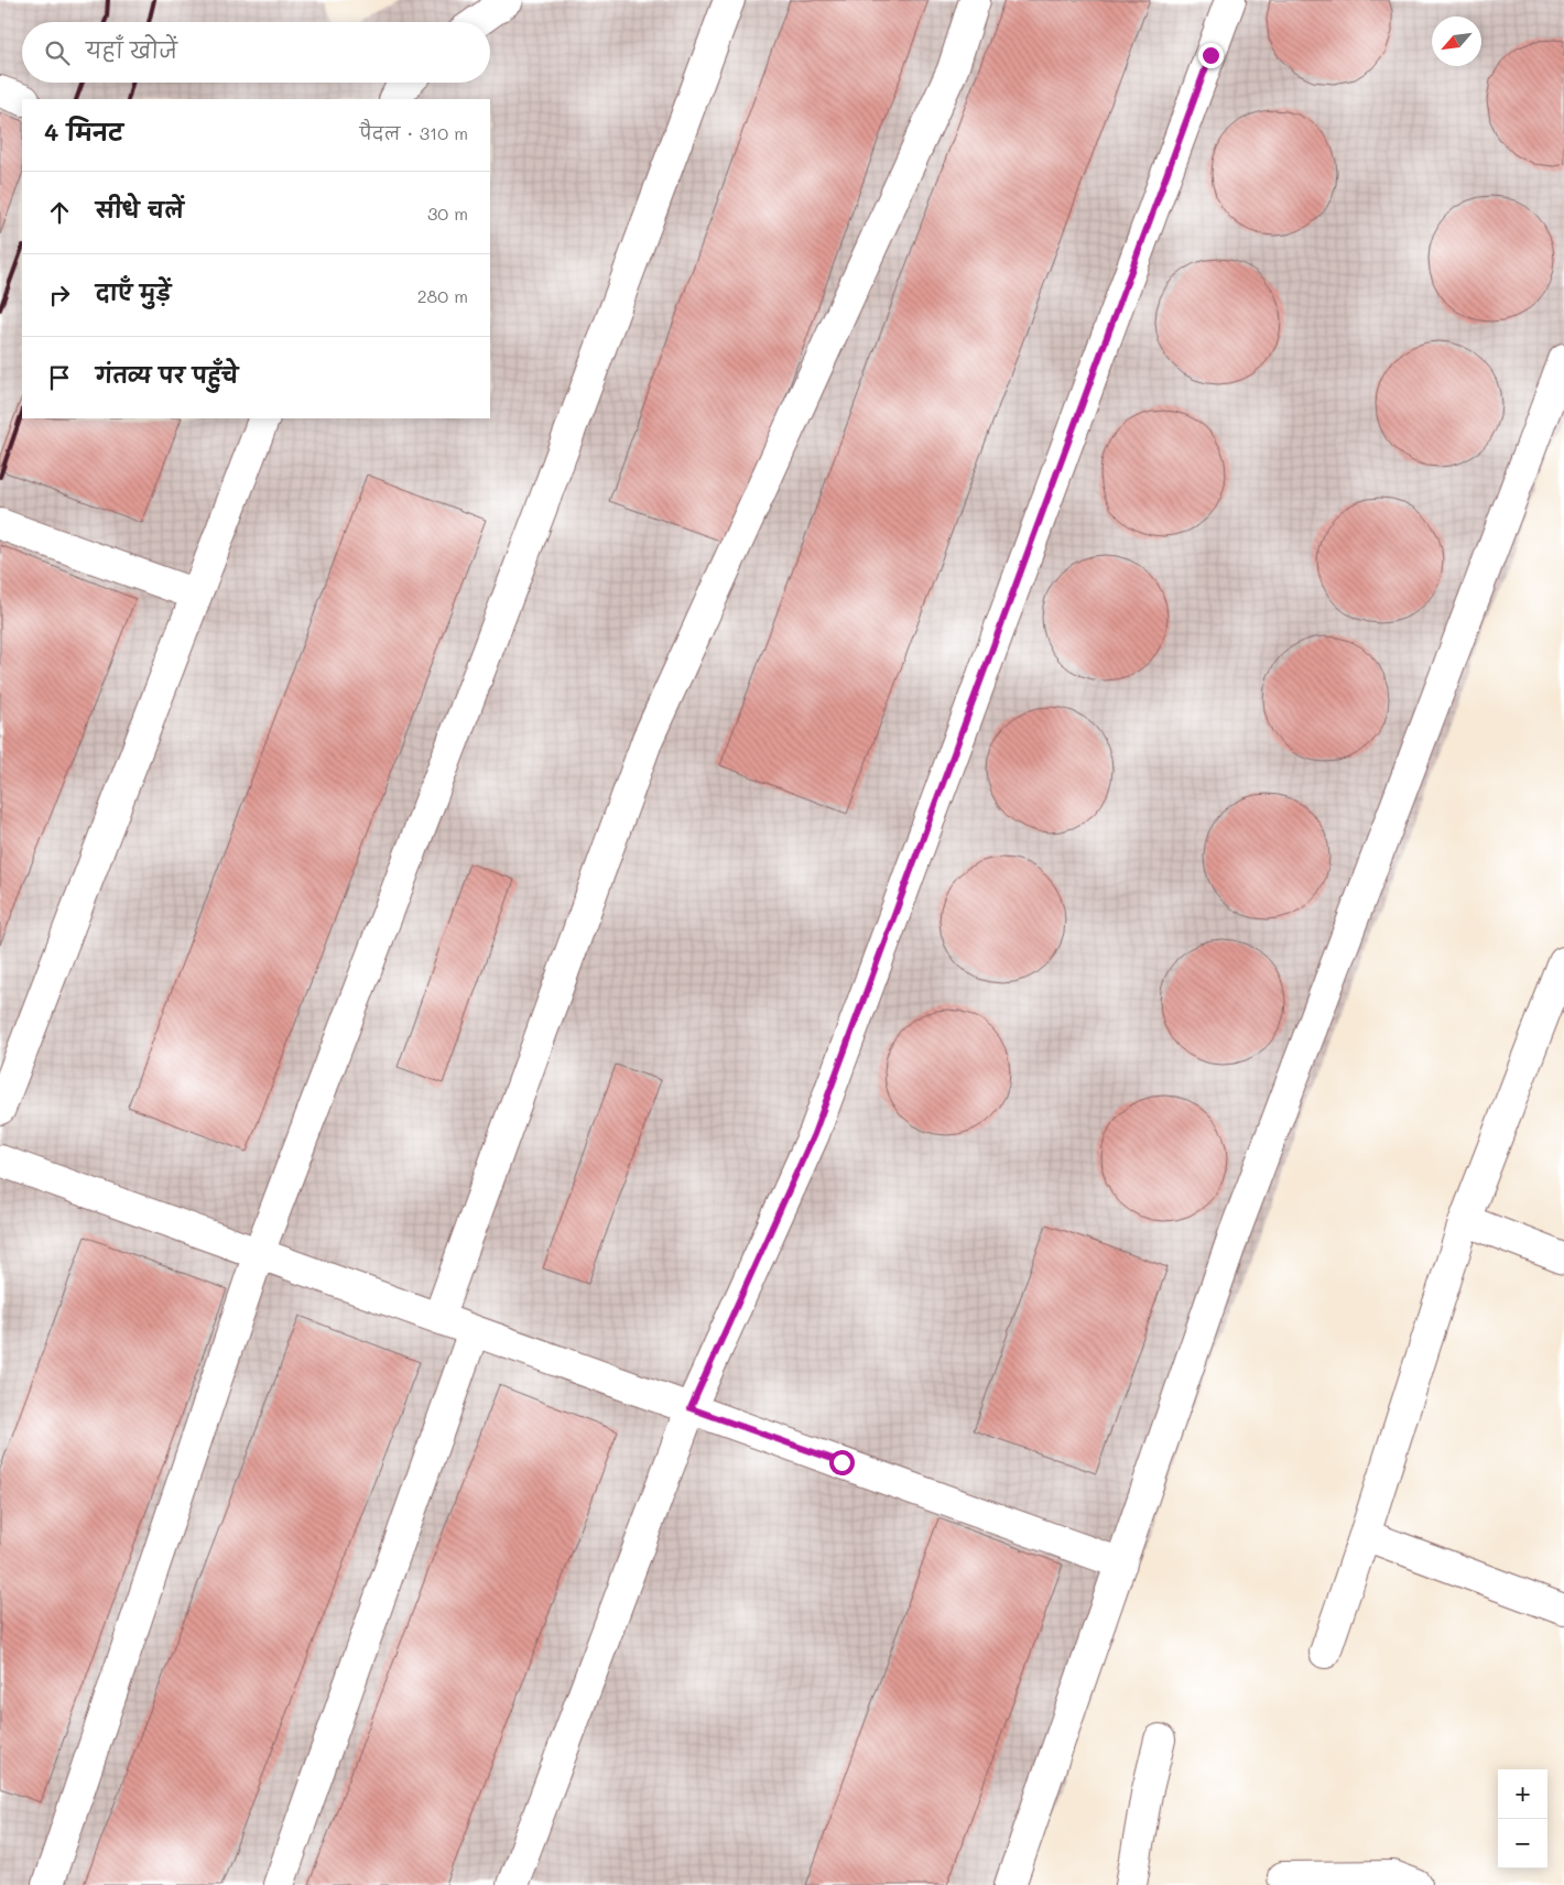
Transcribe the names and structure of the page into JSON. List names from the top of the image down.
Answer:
{
  "north": "bottom left",
  "page": {
    "search": "यहाँ खोजें",
    "heading": ["4 मिनट", "पैदल · 310 m"],
    "list": [
      ["सीधे चलें", "30 m"],
      ["दाएँ मुड़ें", "280 m"],
      "गंतव्य पर पहुँचे"
    ],
    "map_buttons": ["+", "−"]
  }
}
